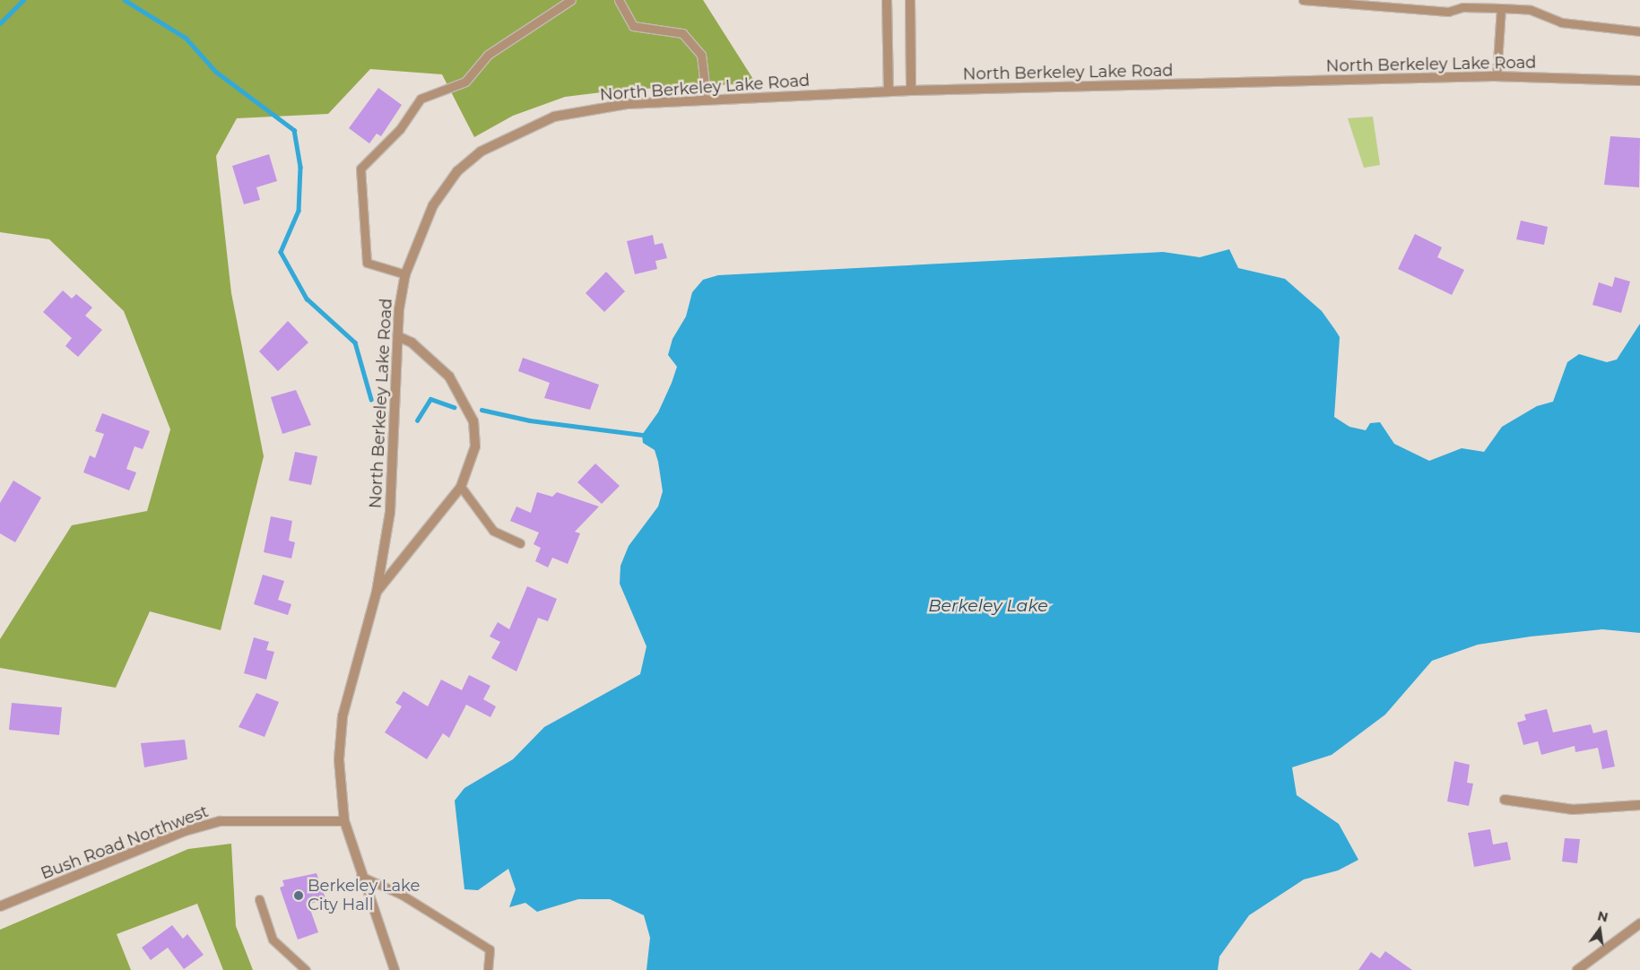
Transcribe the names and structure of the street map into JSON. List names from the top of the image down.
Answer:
{
  "streets": {
    "street": ["North Berkeley Lake Road", "Bush Road Northwest"]
  },
  "crossings": [
    ["North Berkeley Lake Road", "Bush Road Northwest"]
  ],
  "water": ["Berkeley Lake"],
  "places": ["Berkeley Lake City Hall"],
  "north": "top"
}
